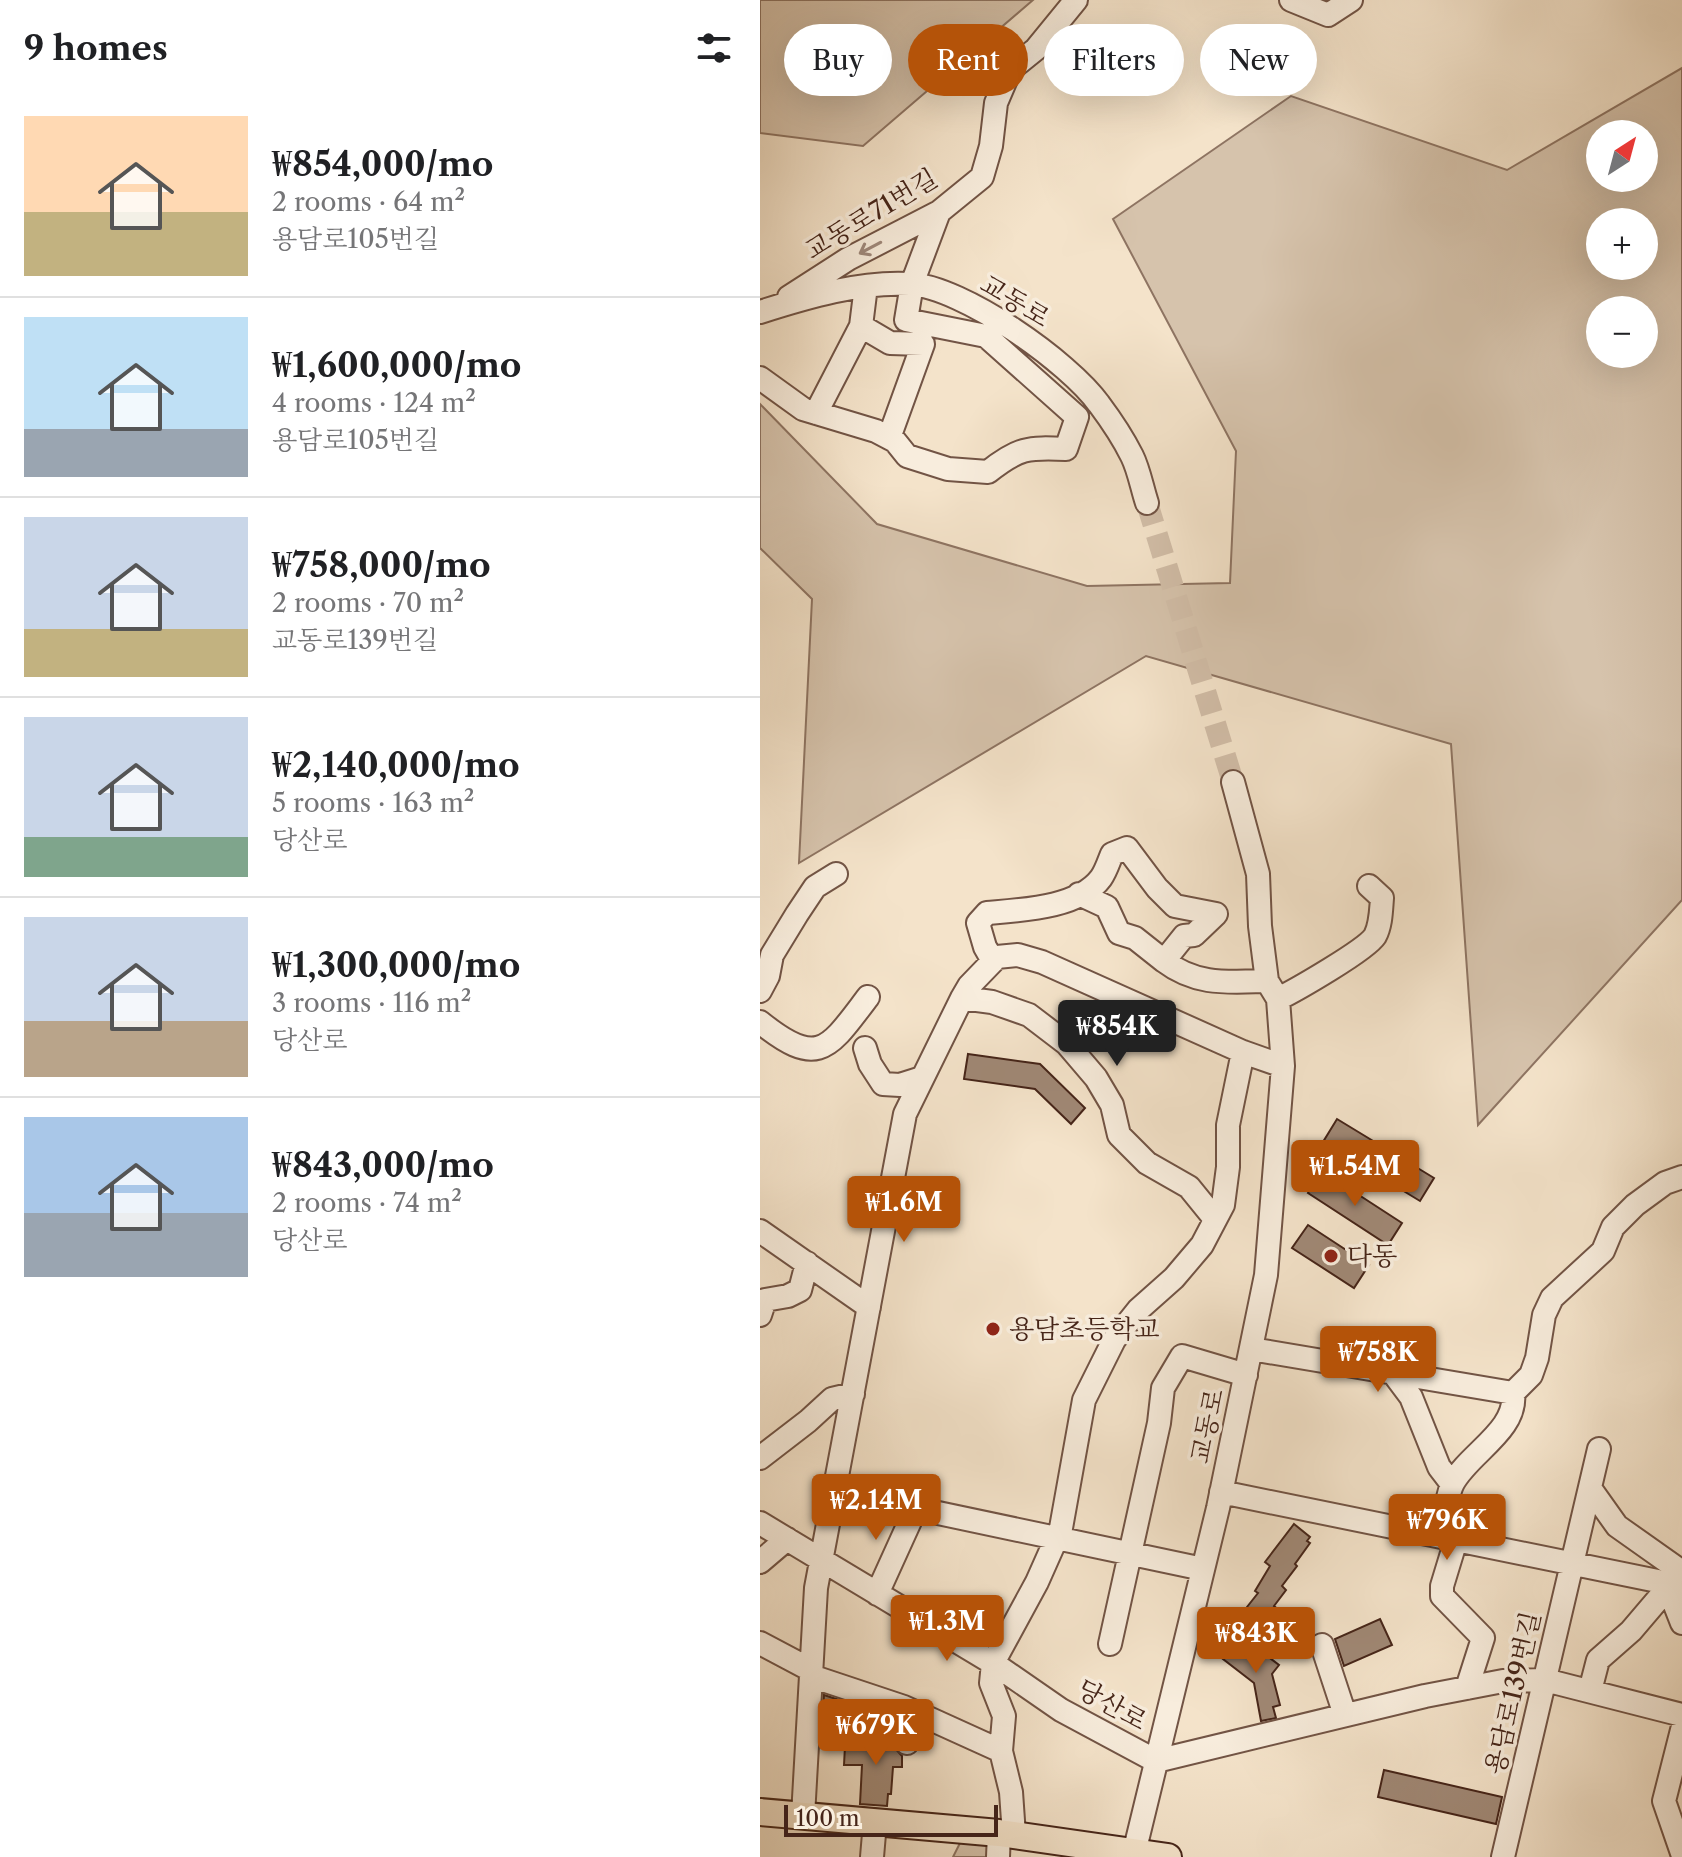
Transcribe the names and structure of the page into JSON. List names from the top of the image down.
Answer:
{
  "streets": {
    "street": [
      "교동로71번길",
      "교동로",
      "용담로139번길",
      "당산로"
    ]
  },
  "crossings": [
    ["교동로71번길", "교동로"],
    ["교동로", "당산로"],
    ["용담로139번길", "당산로"]
  ],
  "one_way": ["교동로71번길"],
  "places": ["다동", "용담초등학교"],
  "scale_bar": "100 m",
  "north": "top right",
  "page": {
    "heading": "9 homes",
    "chip": [
      "Buy",
      "Rent",
      "Filters",
      "New"
    ],
    "list": [
      {
        "name": "₩854,000/mo",
        "note": "2 rooms · 64 m² · 용담로105번길"
      },
      {
        "name": "₩1,600,000/mo",
        "note": "4 rooms · 124 m² · 용담로105번길"
      },
      {
        "name": "₩758,000/mo",
        "note": "2 rooms · 70 m² · 교동로139번길"
      },
      {
        "name": "₩2,140,000/mo",
        "note": "5 rooms · 163 m² · 당산로"
      },
      {
        "name": "₩1,300,000/mo",
        "note": "3 rooms · 116 m² · 당산로"
      },
      {
        "name": "₩843,000/mo",
        "note": "2 rooms · 74 m² · 당산로"
      }
    ],
    "map_buttons": ["+", "−"],
    "price": [
      "₩854K",
      "₩1.54M",
      "₩1.6M",
      "₩758K",
      "₩2.14M",
      "₩796K",
      "₩1.3M",
      "₩843K",
      "₩679K"
    ],
    "scale": "100 m"
  }
}
